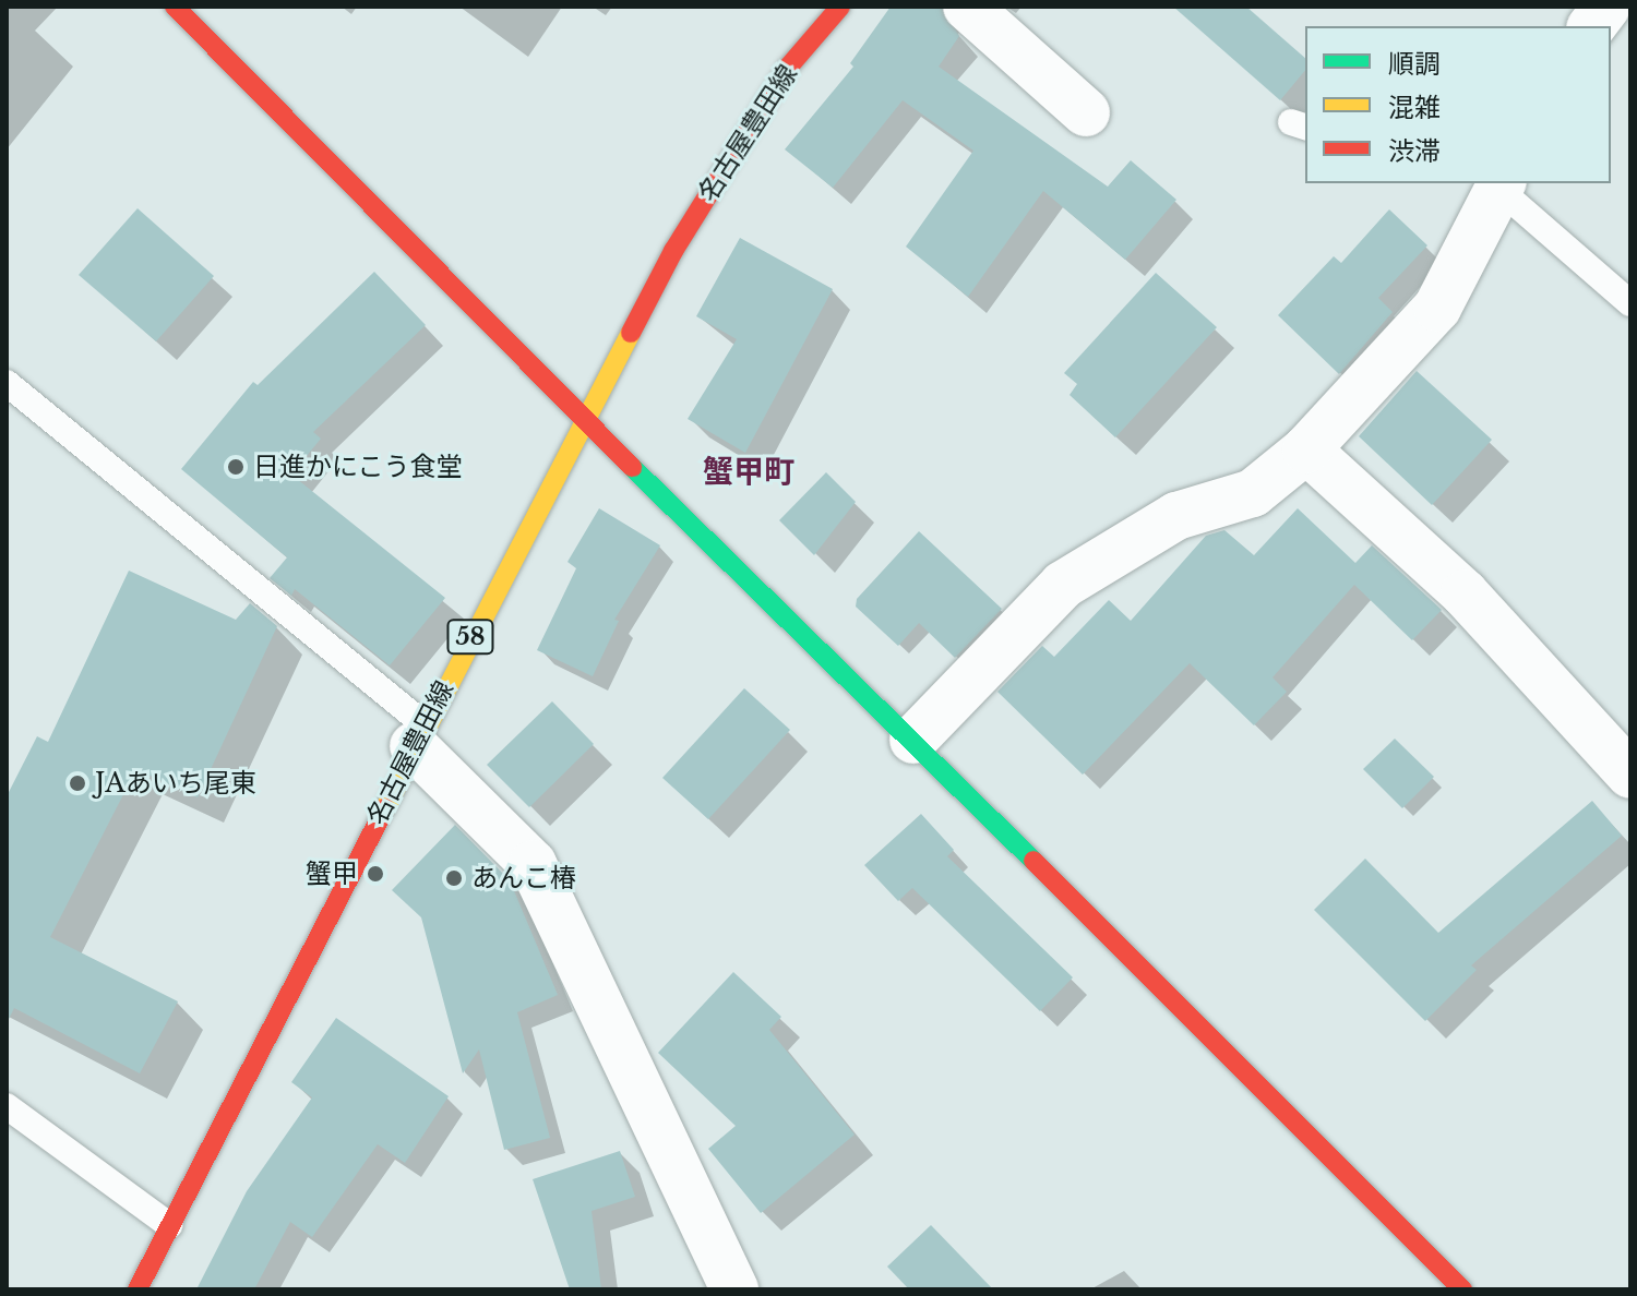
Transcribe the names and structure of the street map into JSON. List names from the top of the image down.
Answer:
{
  "streets": {
    "street": ["名古屋豊田線", "58"]
  },
  "districts": ["蟹甲町"],
  "places": [
    "日進かにこう食堂",
    "JAあいち尾東",
    "蟹甲",
    "あんこ椿"
  ],
  "legend": ["順調", "混雑", "渋滞"]
}
